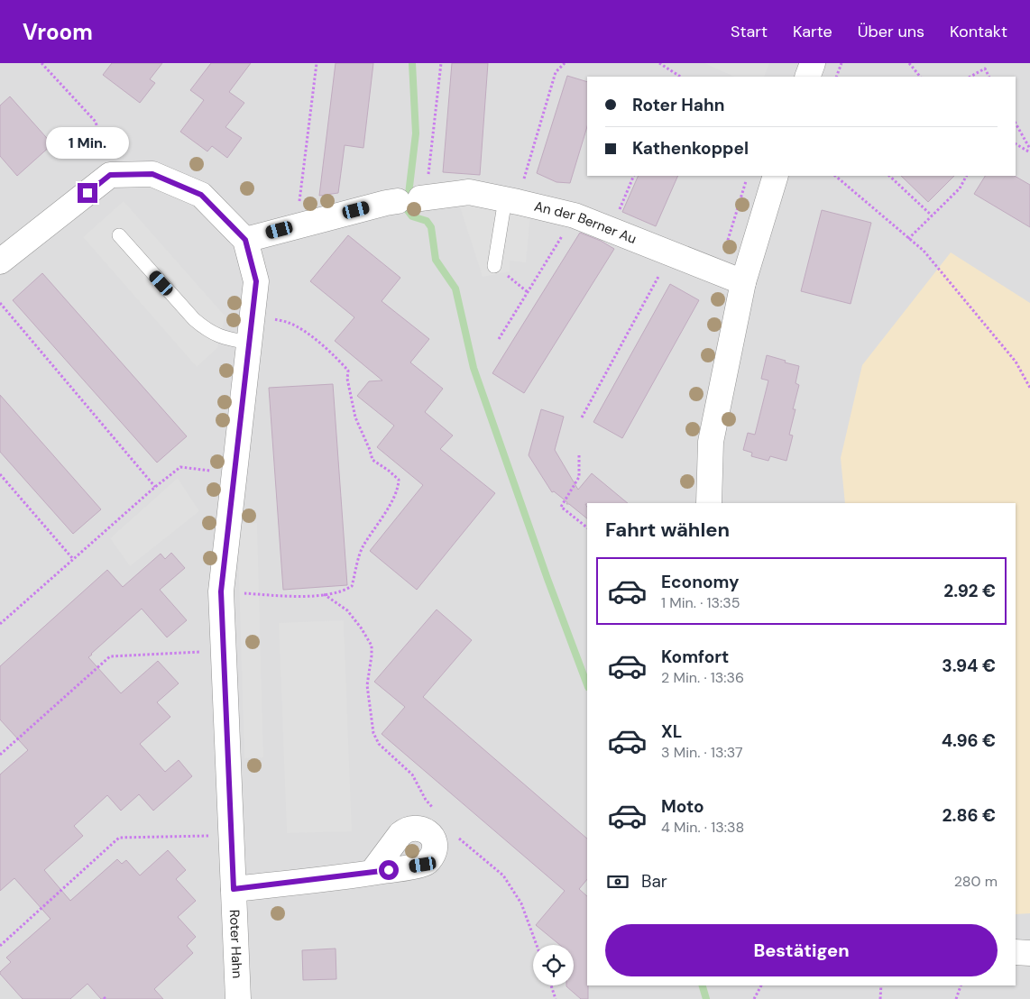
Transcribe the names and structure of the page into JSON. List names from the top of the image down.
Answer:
{
  "streets": {
    "street": ["An der Berner Au", "Roter Hahn"]
  },
  "page": {
    "header": "Vroom",
    "nav": [
      "Start",
      "Karte",
      "Über uns",
      "Kontakt"
    ],
    "banner": ["Roter Hahn", "Kathenkoppel"],
    "bubble": "1 Min.",
    "heading": "Fahrt wählen",
    "list": [
      {
        "name": "Economy",
        "note": "1 Min. · 13:35",
        "value": "2.92 €"
      },
      {
        "name": "Komfort",
        "note": "2 Min. · 13:36",
        "value": "3.94 €"
      },
      {
        "name": "XL",
        "note": "3 Min. · 13:37",
        "value": "4.96 €"
      },
      {
        "name": "Moto",
        "note": "4 Min. · 13:38",
        "value": "2.86 €"
      }
    ],
    "pay": ["Bar", "280 m"],
    "buttons": "Bestätigen"
  }
}
